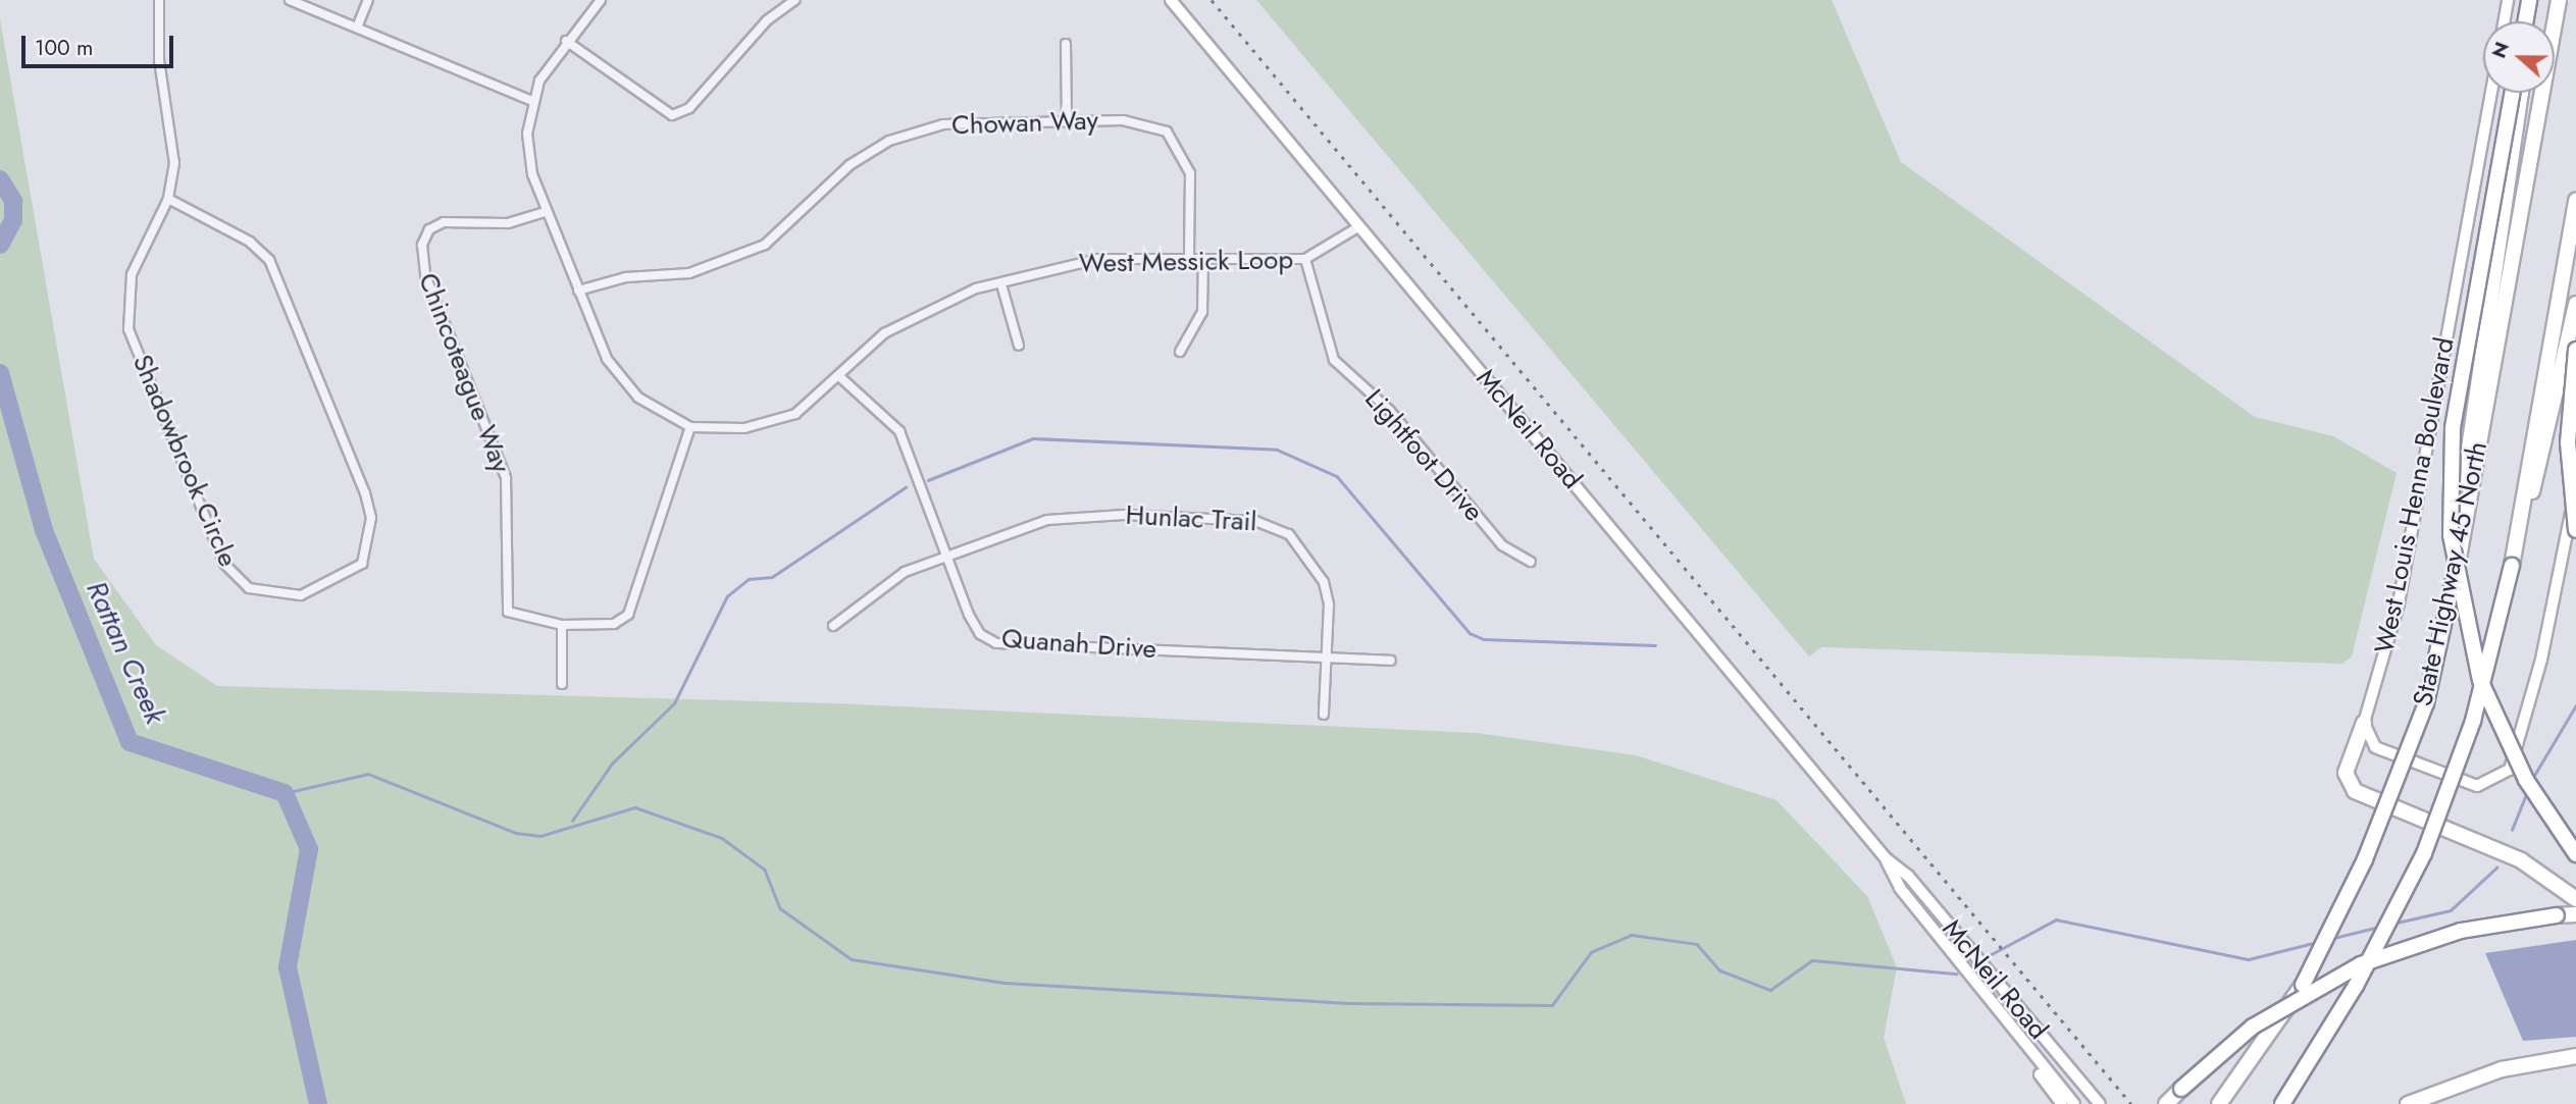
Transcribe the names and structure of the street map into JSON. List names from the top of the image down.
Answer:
{
  "streets": {
    "highway": ["State Highway 45 North"],
    "main road": ["McNeil Road", "West Louis Henna Boulevard"],
    "street": [
      "Chowan Way",
      "West Messick Loop",
      "Chincoteague Way",
      "Lightfoot Drive",
      "Shadowbrook Circle",
      "Hunlac Trail",
      "Quanah Drive"
    ]
  },
  "crossings": [
    ["Chowan Way", "West Messick Loop"],
    ["West Messick Loop", "Chincoteague Way"],
    ["West Messick Loop", "McNeil Road"],
    ["West Messick Loop", "Lightfoot Drive"],
    ["West Messick Loop", "Quanah Drive"],
    ["Hunlac Trail", "Quanah Drive"]
  ],
  "water": ["Rattan Creek"],
  "scale_bar": "100 m",
  "north": "left"
}
